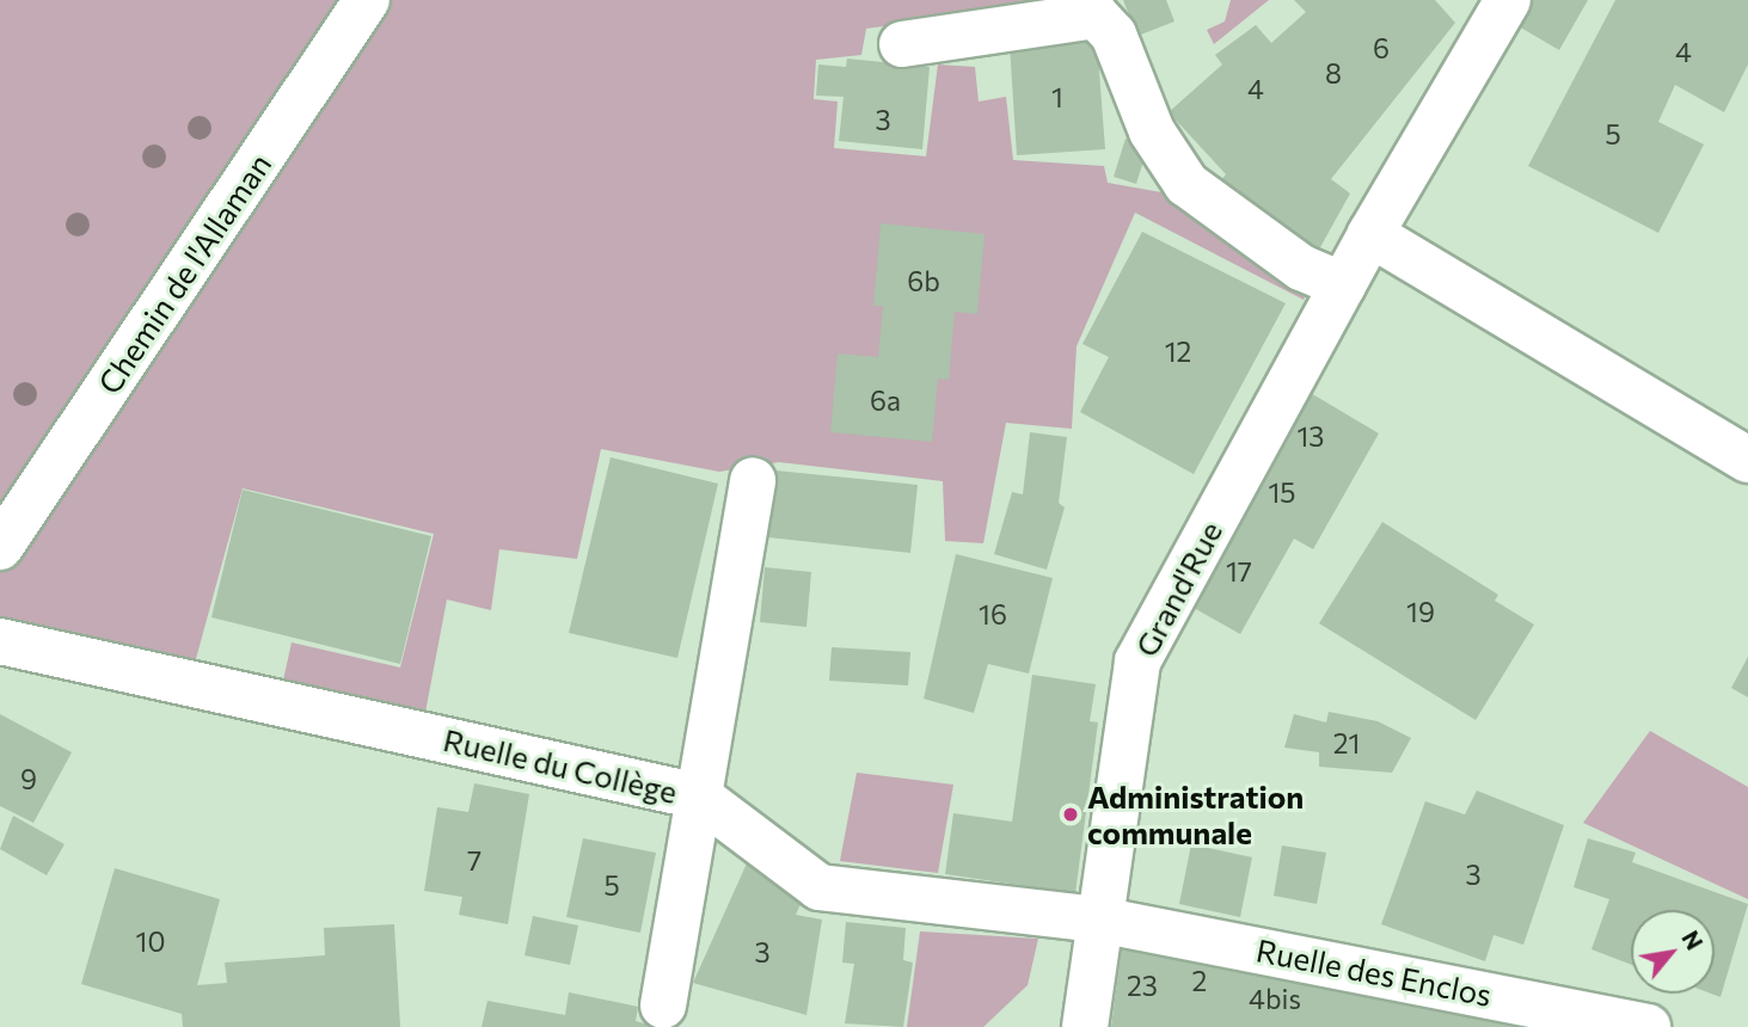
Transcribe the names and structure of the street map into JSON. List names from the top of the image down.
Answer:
{
  "streets": {
    "street": [
      "Chemin de l'Allaman",
      "Grand'Rue",
      "Ruelle du Collège",
      "Ruelle des Enclos"
    ]
  },
  "crossings": [
    ["Grand'Rue", "Ruelle du Collège"],
    ["Grand'Rue", "Ruelle des Enclos"],
    ["Ruelle du Collège", "Ruelle des Enclos"]
  ],
  "places": ["Administration communale"],
  "house_numbers": [
    "6",
    "4",
    "8",
    "4",
    "1",
    "3",
    "5",
    "6b",
    "12",
    "6a",
    "13",
    "15",
    "17",
    "19",
    "16",
    "21",
    "9",
    "7",
    "3",
    "5",
    "10",
    "3",
    "2",
    "23",
    "4bis"
  ],
  "north": "top right"
}
